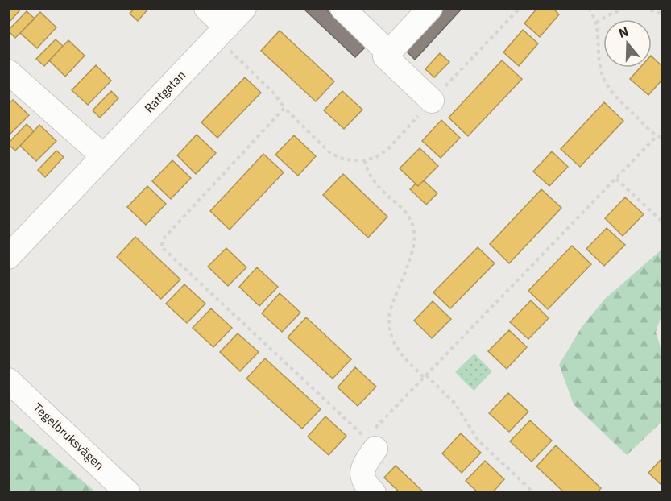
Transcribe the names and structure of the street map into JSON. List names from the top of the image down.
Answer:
{
  "streets": {
    "street": ["Rattgatan", "Tegelbruksvägen"]
  },
  "north": "top"
}
